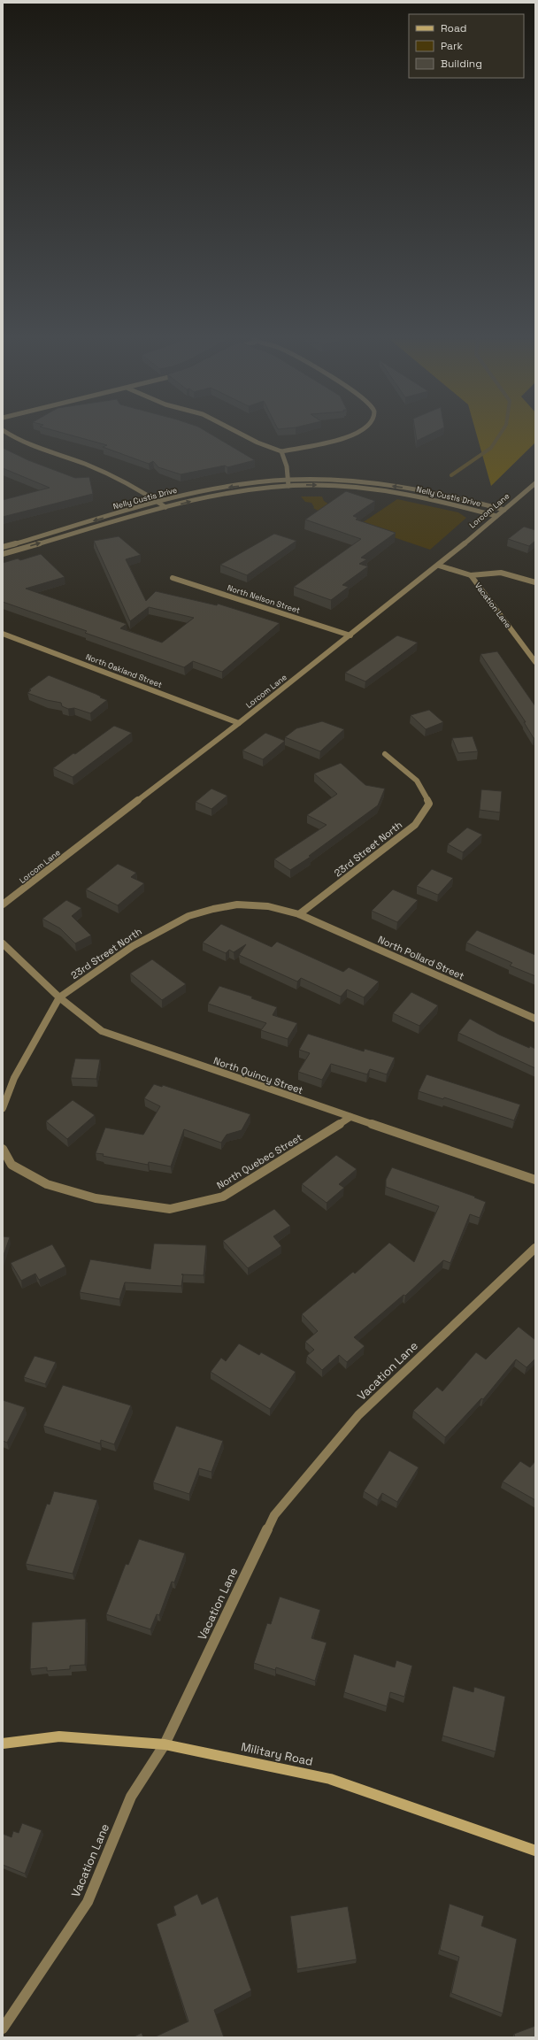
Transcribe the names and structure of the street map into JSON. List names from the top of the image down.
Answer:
{
  "streets": {
    "main road": ["Military Road"],
    "street": [
      "Nelly Custis Drive",
      "Lorcom Lane",
      "North Nelson Street",
      "Vacation Lane",
      "North Oakland Street",
      "23rd Street North",
      "North Pollard Street",
      "North Quincy Street",
      "North Quebec Street"
    ]
  },
  "crossings": [
    ["Nelly Custis Drive", "Lorcom Lane"],
    ["Lorcom Lane", "North Nelson Street"],
    ["Lorcom Lane", "Vacation Lane"],
    ["Lorcom Lane", "North Oakland Street"],
    ["Vacation Lane", "Military Road"],
    ["23rd Street North", "North Pollard Street"],
    ["23rd Street North", "North Quincy Street"],
    ["North Quincy Street", "North Quebec Street"]
  ],
  "legend": ["Road", "Park", "Building"]
}
